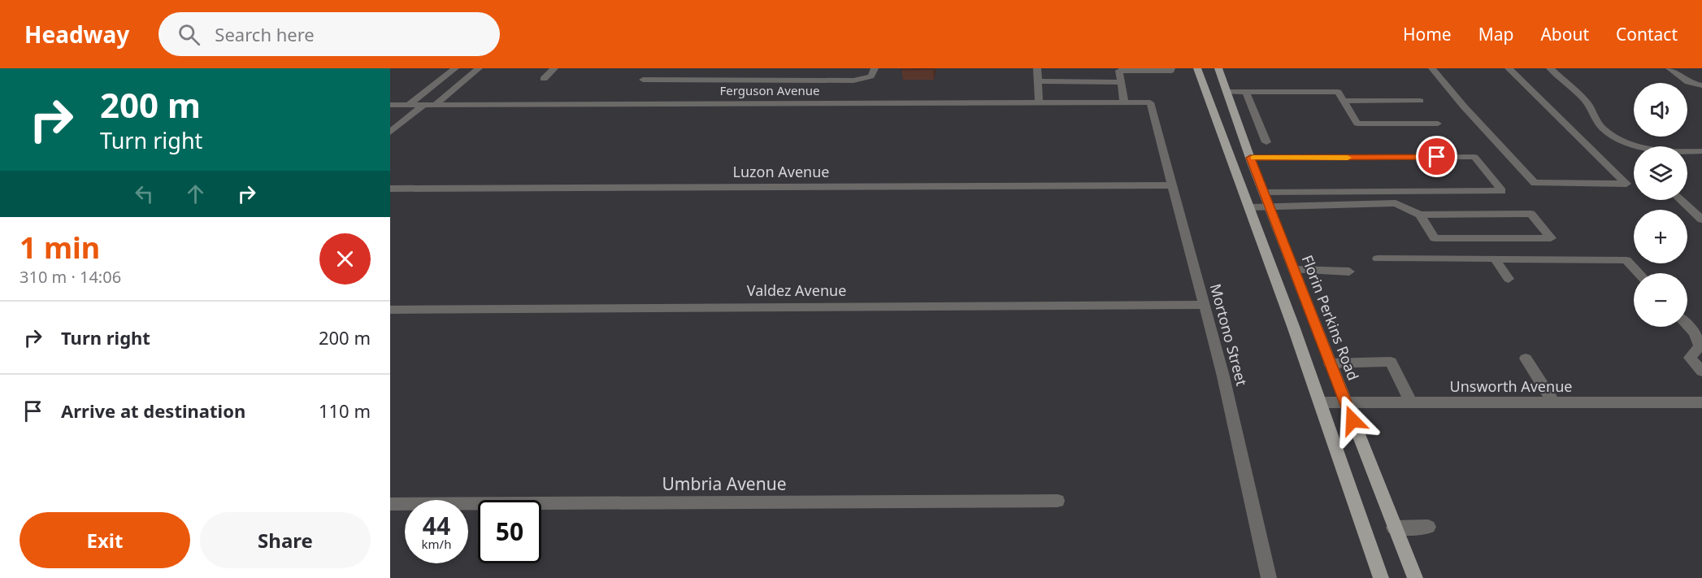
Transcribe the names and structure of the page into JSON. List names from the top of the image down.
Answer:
{
  "streets": {
    "main road": ["Florin Perkins Road"],
    "street": [
      "Ferguson Avenue",
      "Luzon Avenue",
      "Valdez Avenue",
      "Mortono Street",
      "Unsworth Avenue",
      "Umbria Avenue"
    ]
  },
  "crossings": [
    ["Ferguson Avenue", "Mortono Street"],
    ["Luzon Avenue", "Mortono Street"],
    ["Valdez Avenue", "Mortono Street"],
    ["Florin Perkins Road", "Unsworth Avenue"]
  ],
  "page": {
    "header": "Headway",
    "search": "Search here",
    "nav": [
      "Home",
      "Map",
      "About",
      "Contact"
    ],
    "turn": ["200 m", "Turn right"],
    "map_buttons": ["+", "−"],
    "heading": ["1 min", "310 m · 14:06"],
    "list": [
      {
        "name": "Turn right",
        "value": "200 m"
      },
      {
        "name": "Arrive at destination",
        "value": "110 m"
      }
    ],
    "speed": "44 km/h",
    "limit": "50",
    "buttons": ["Exit", "Share"]
  }
}
